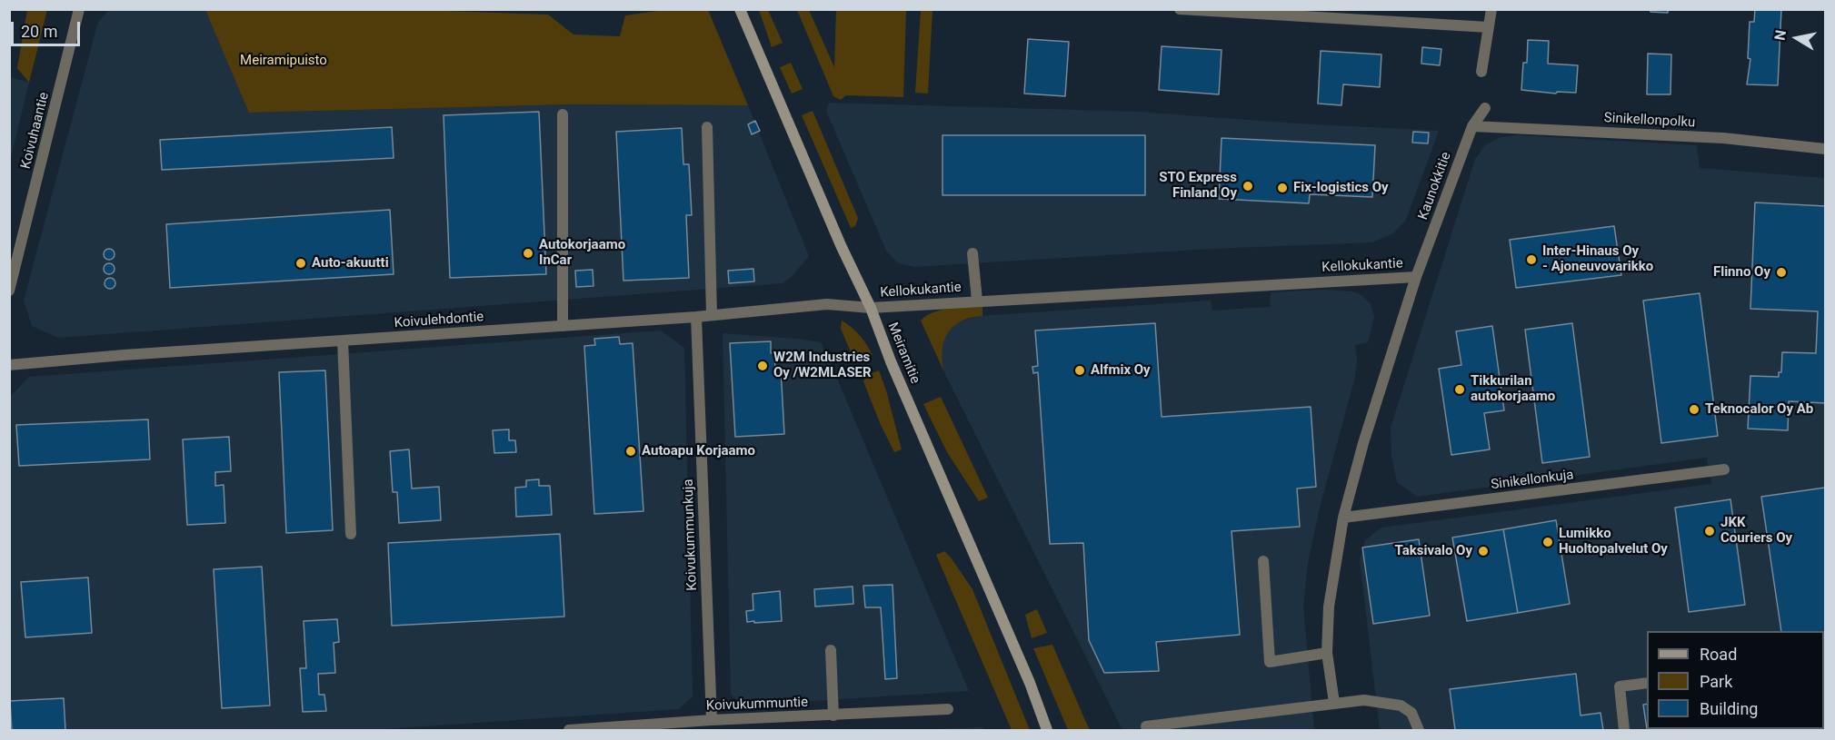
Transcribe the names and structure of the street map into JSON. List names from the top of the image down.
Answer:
{
  "streets": {
    "main road": ["Meiramitie"],
    "street": [
      "Sinikellonpolku",
      "Koivuhaantie",
      "Kaunokkitie",
      "Kellokukantie",
      "Koivulehdontie",
      "Sinikellonkuja",
      "Koivukummunkuja",
      "Koivukummuntie"
    ]
  },
  "crossings": [
    ["Sinikellonpolku", "Kaunokkitie"],
    ["Kaunokkitie", "Kellokukantie"],
    ["Kellokukantie", "Koivulehdontie"],
    ["Kellokukantie", "Meiramitie"],
    ["Kellokukantie", "Sinikellonkuja"],
    ["Koivulehdontie", "Meiramitie"],
    ["Koivulehdontie", "Koivukummunkuja"],
    ["Koivukummunkuja", "Koivukummuntie"]
  ],
  "parks": ["Meiramipuisto"],
  "places": [
    "STO Express Finland Oy",
    "Fix-logistics Oy",
    "Autokorjaamo InCar",
    "Inter-Hinaus Oy - Ajoneuvovarikko",
    "Auto-akuutti",
    "Flinno Oy",
    "W2M Industries Oy /W2MLASER",
    "Alfmix Oy",
    "Tikkurilan autokorjaamo",
    "Teknocalor Oy Ab",
    "Autoapu Korjaamo",
    "JKK Couriers Oy",
    "Lumikko Huoltopalvelut Oy",
    "Taksivalo Oy"
  ],
  "legend": ["Road", "Park", "Building"],
  "scale_bar": "20 m",
  "north": "left"
}
